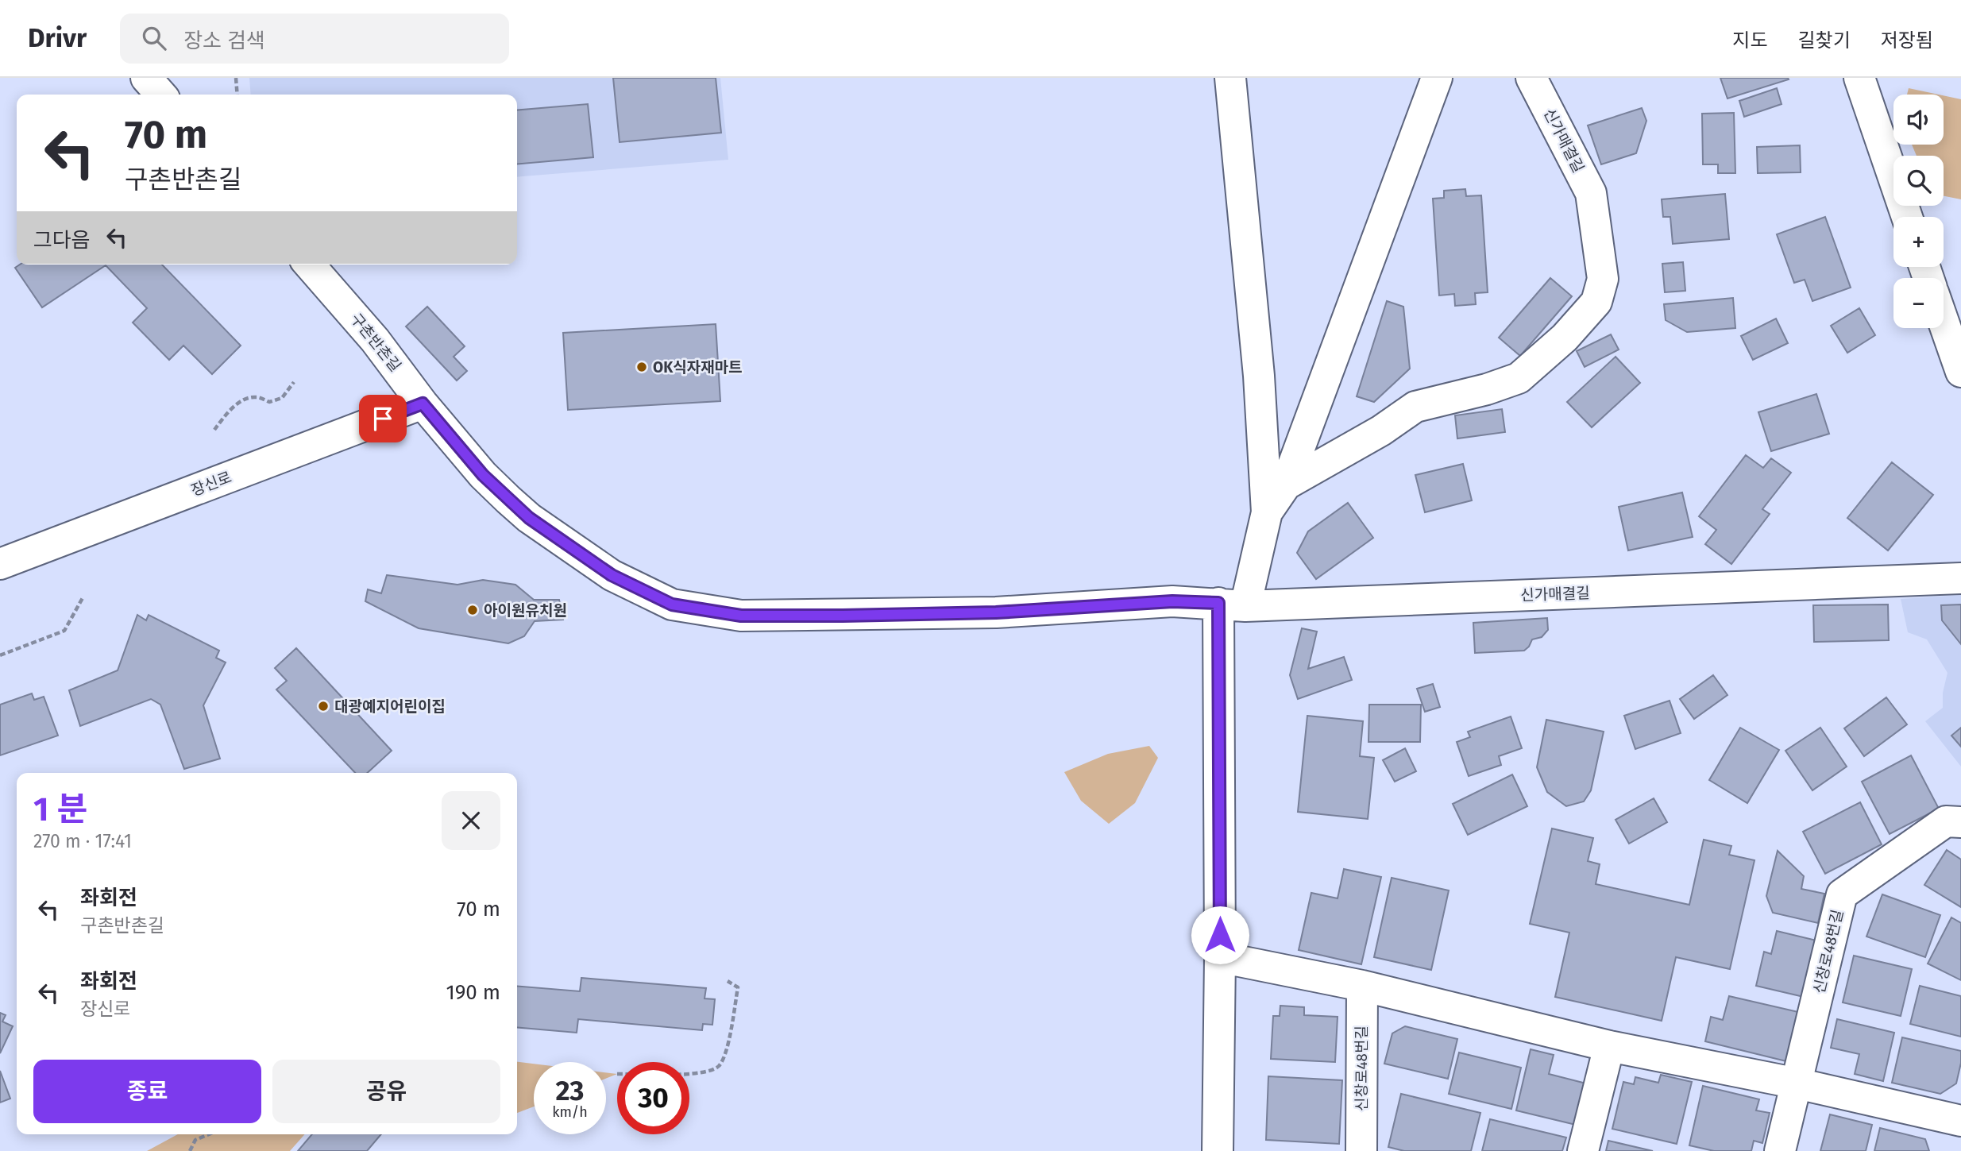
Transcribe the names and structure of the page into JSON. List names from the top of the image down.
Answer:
{
  "streets": {
    "street": [
      "신가매결길",
      "구촌반촌길",
      "장신로",
      "신창로48번길"
    ]
  },
  "crossings": [
    ["신가매결길", "구촌반촌길"],
    ["구촌반촌길", "장신로"]
  ],
  "places": ["OK식자재마트", "아이원유치원", "대광예지어린이집"],
  "page": {
    "header": "Drivr",
    "search": "장소 검색",
    "nav": ["지도", "길찾기", "저장됨"],
    "map_buttons": ["+", "−"],
    "turn": ["70 m", "구촌반촌길"],
    "then": "그다음",
    "heading": ["1 분", "270 m · 17:41"],
    "list": [
      {
        "name": "좌회전",
        "note": "구촌반촌길",
        "value": "70 m"
      },
      {
        "name": "좌회전",
        "note": "장신로",
        "value": "190 m"
      }
    ],
    "buttons": ["종료", "공유"],
    "speed": "23 km/h",
    "limit": "30"
  }
}
